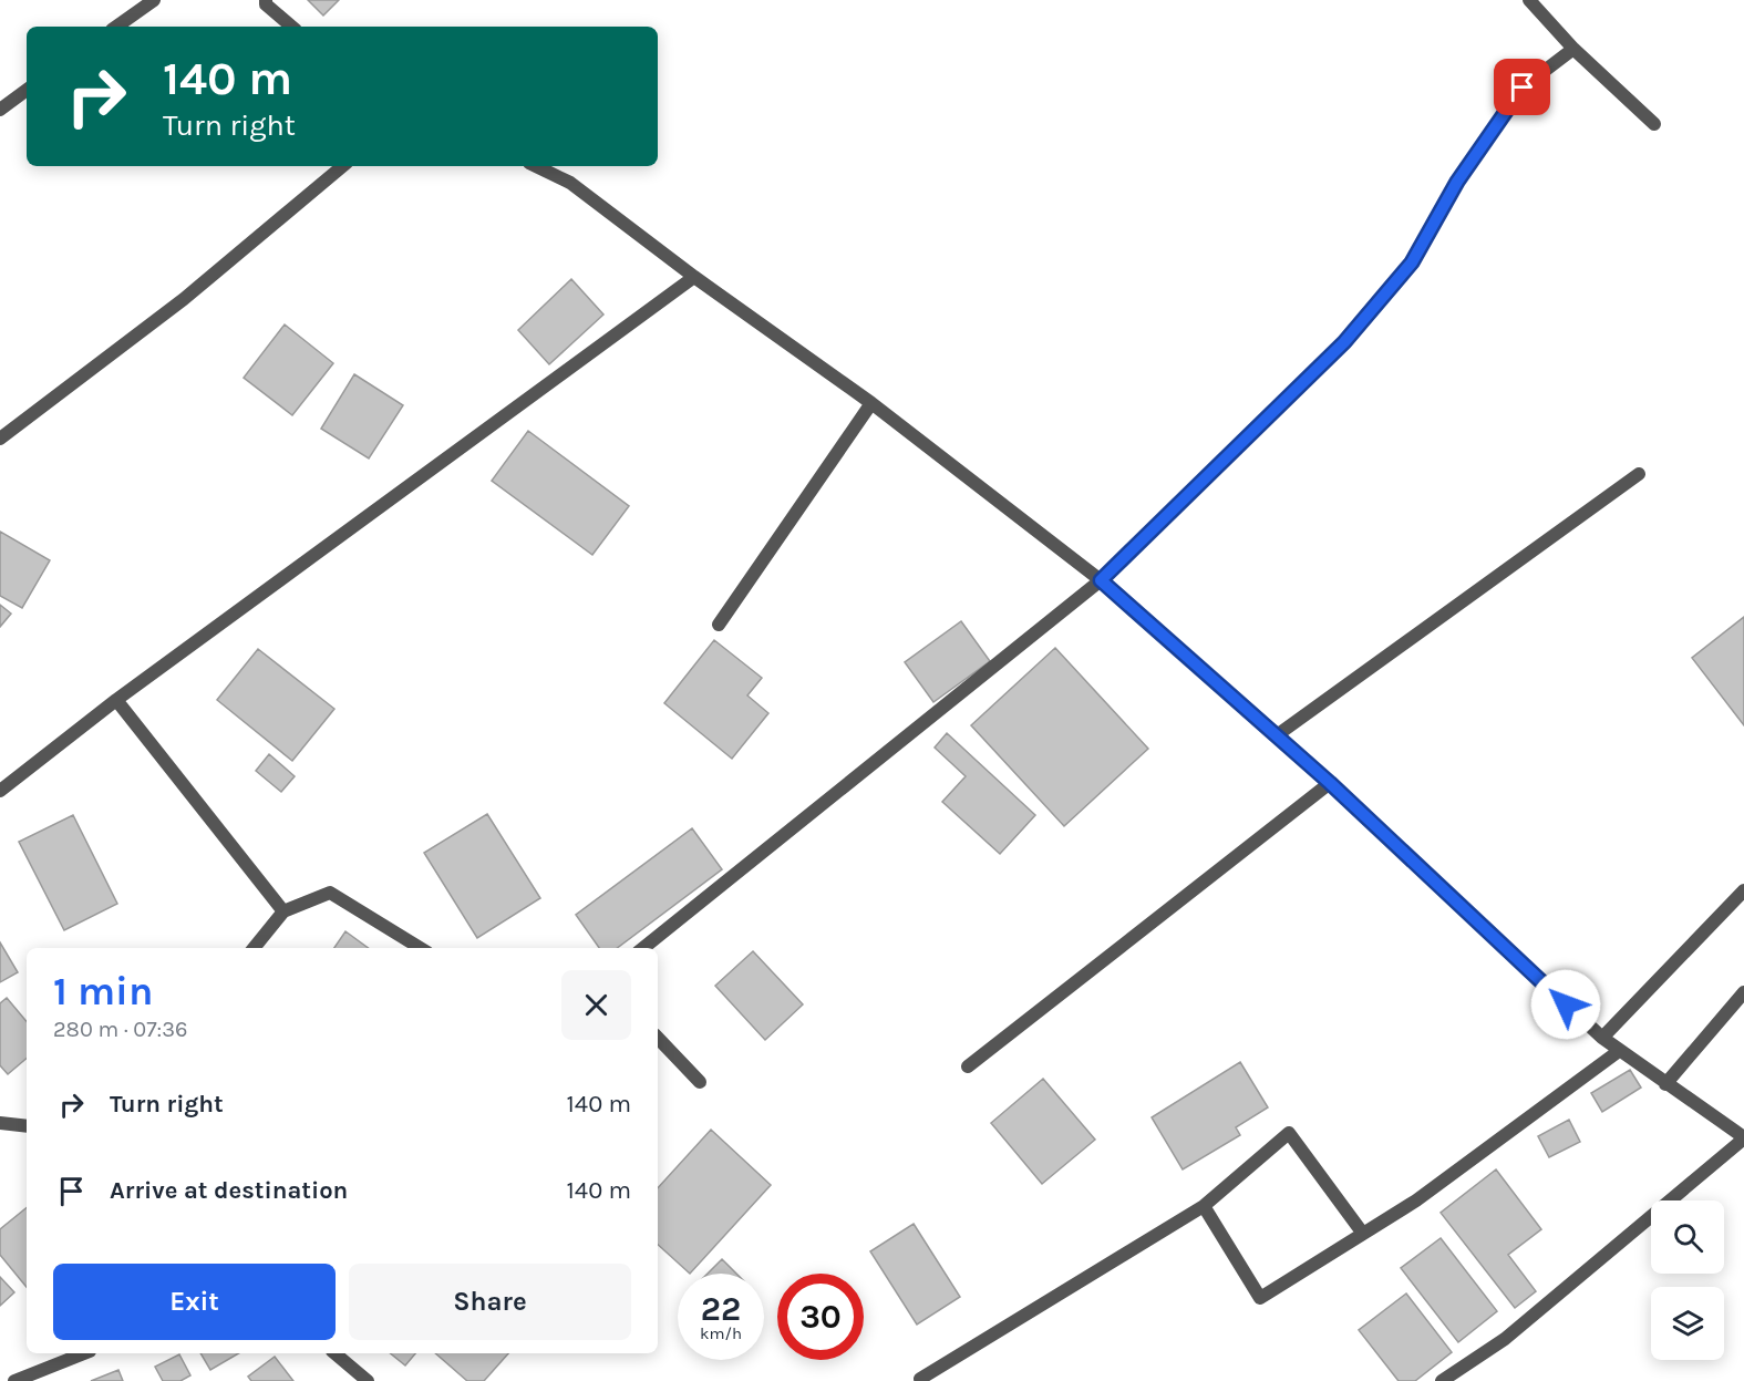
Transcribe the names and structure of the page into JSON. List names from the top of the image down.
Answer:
{
  "page": {
    "turn": ["140 m", "Turn right"],
    "heading": ["1 min", "280 m · 07:36"],
    "list": [
      {
        "name": "Turn right",
        "value": "140 m"
      },
      {
        "name": "Arrive at destination",
        "value": "140 m"
      }
    ],
    "buttons": ["Exit", "Share"],
    "speed": "22 km/h",
    "limit": "30"
  }
}
